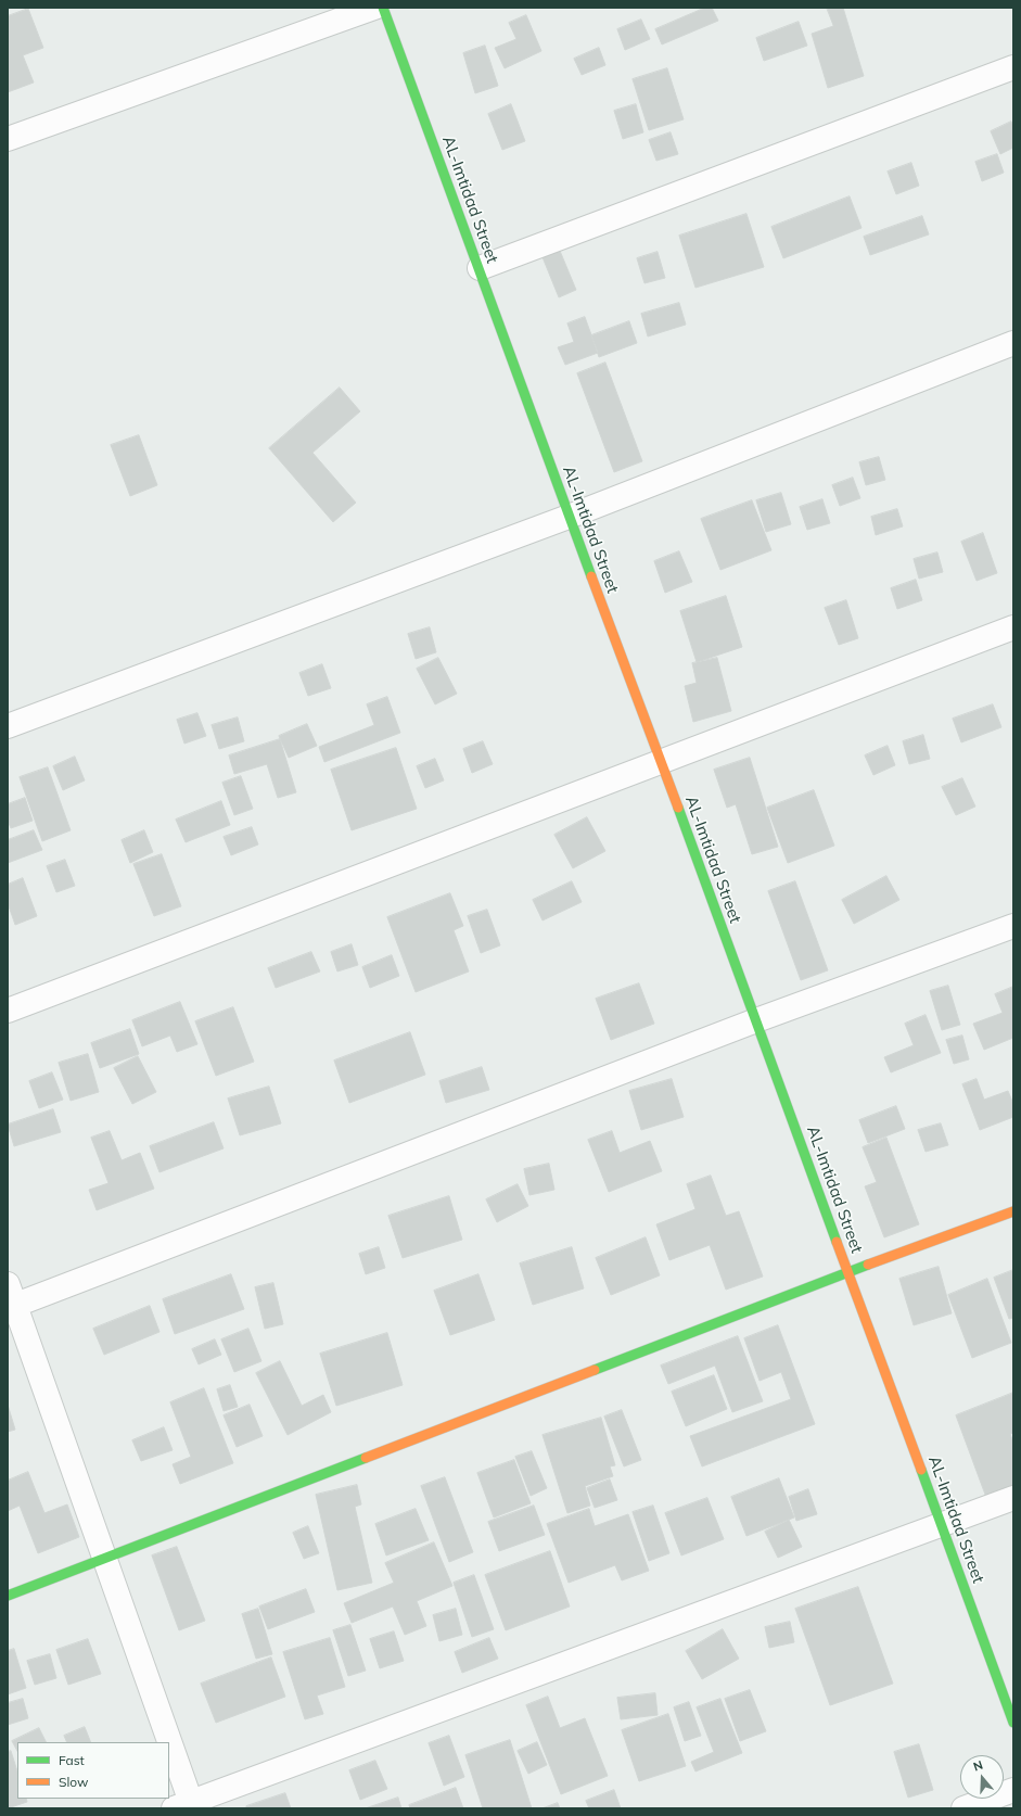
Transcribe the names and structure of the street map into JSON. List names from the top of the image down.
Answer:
{
  "streets": {
    "street": ["AL-Imtidad Street"]
  },
  "legend": ["Fast", "Slow"],
  "north": "top"
}
